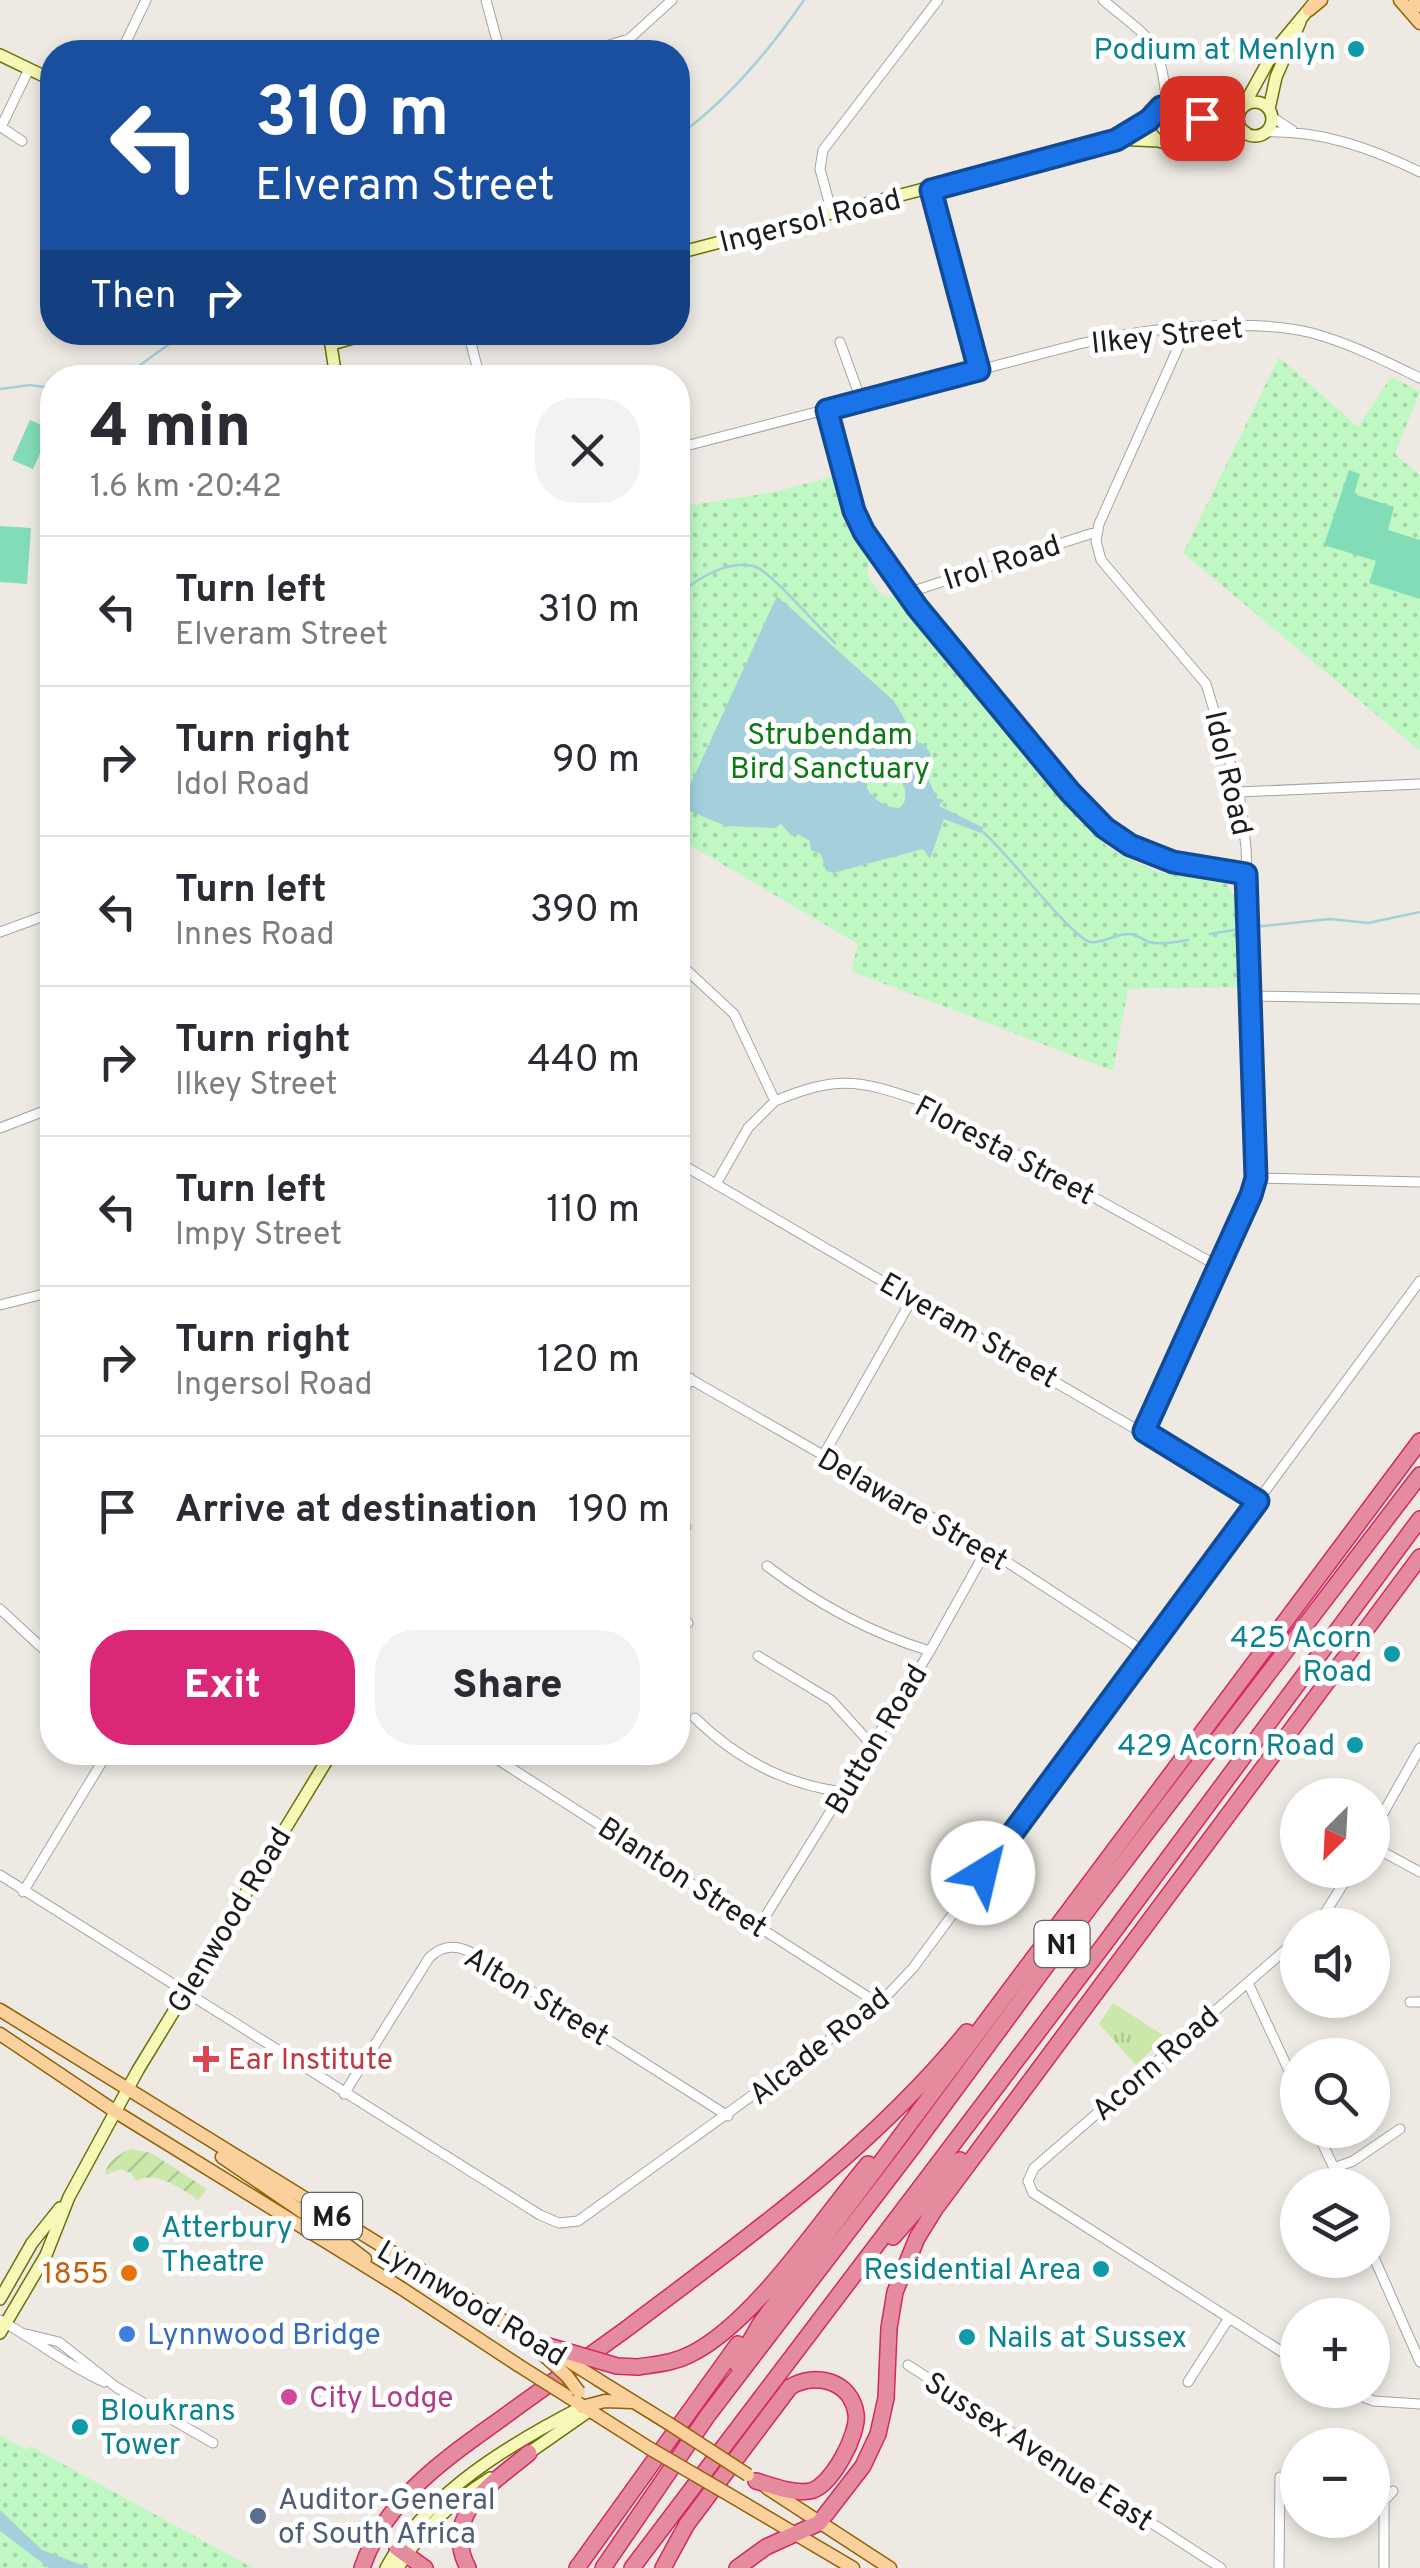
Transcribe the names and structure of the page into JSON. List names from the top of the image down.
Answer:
{
  "streets": {
    "highway": ["N1"],
    "main road": ["M6", "Lynnwood Road"],
    "street": [
      "Ingersol Road",
      "Ilkey Street",
      "Irol Road",
      "Idol Road",
      "Floresta Street",
      "Elveram Street",
      "Delaware Street",
      "Button Road",
      "Blanton Street",
      "Glenwood Road",
      "Alton Street",
      "Alcade Road",
      "Acorn Road",
      "Sussex Avenue East"
    ]
  },
  "crossings": [
    ["Irol Road", "Idol Road"],
    ["Idol Road", "Floresta Street"],
    ["Idol Road", "Elveram Street"],
    ["Elveram Street", "Alcade Road"],
    ["Delaware Street", "Button Road"],
    ["Delaware Street", "Alcade Road"],
    ["Button Road", "Blanton Street"],
    ["Blanton Street", "Alcade Road"],
    ["Glenwood Road", "Alcade Road"],
    ["Glenwood Road", "Lynnwood Road"],
    ["Alton Street", "Alcade Road"]
  ],
  "parks": ["Strubendam Bird Sanctuary"],
  "places": {
    "other": [
      "Podium at Menlyn",
      "425 Acorn Road",
      "429 Acorn Road",
      "Atterbury Theatre",
      "Residential Area",
      "1855",
      "Lynnwood Bridge",
      "Nails at Sussex",
      "City Lodge",
      "Bloukrans Tower",
      "Auditor-General of South Africa"
    ],
    "health": ["Ear Institute"]
  },
  "north": "bottom left",
  "page": {
    "turn": ["310 m", "Elveram Street"],
    "then": "Then",
    "heading": ["4 min", "1.6 km · 20:42"],
    "list": [
      {
        "name": "Turn left",
        "note": "Elveram Street",
        "value": "310 m"
      },
      {
        "name": "Turn right",
        "note": "Idol Road",
        "value": "90 m"
      },
      {
        "name": "Turn left",
        "note": "Innes Road",
        "value": "390 m"
      },
      {
        "name": "Turn right",
        "note": "Ilkey Street",
        "value": "440 m"
      },
      {
        "name": "Turn left",
        "note": "Impy Street",
        "value": "110 m"
      },
      {
        "name": "Turn right",
        "note": "Ingersol Road",
        "value": "120 m"
      },
      {
        "name": "Arrive at destination",
        "value": "190 m"
      }
    ],
    "buttons": ["Exit", "Share"],
    "map_buttons": ["+", "−"]
  }
}
